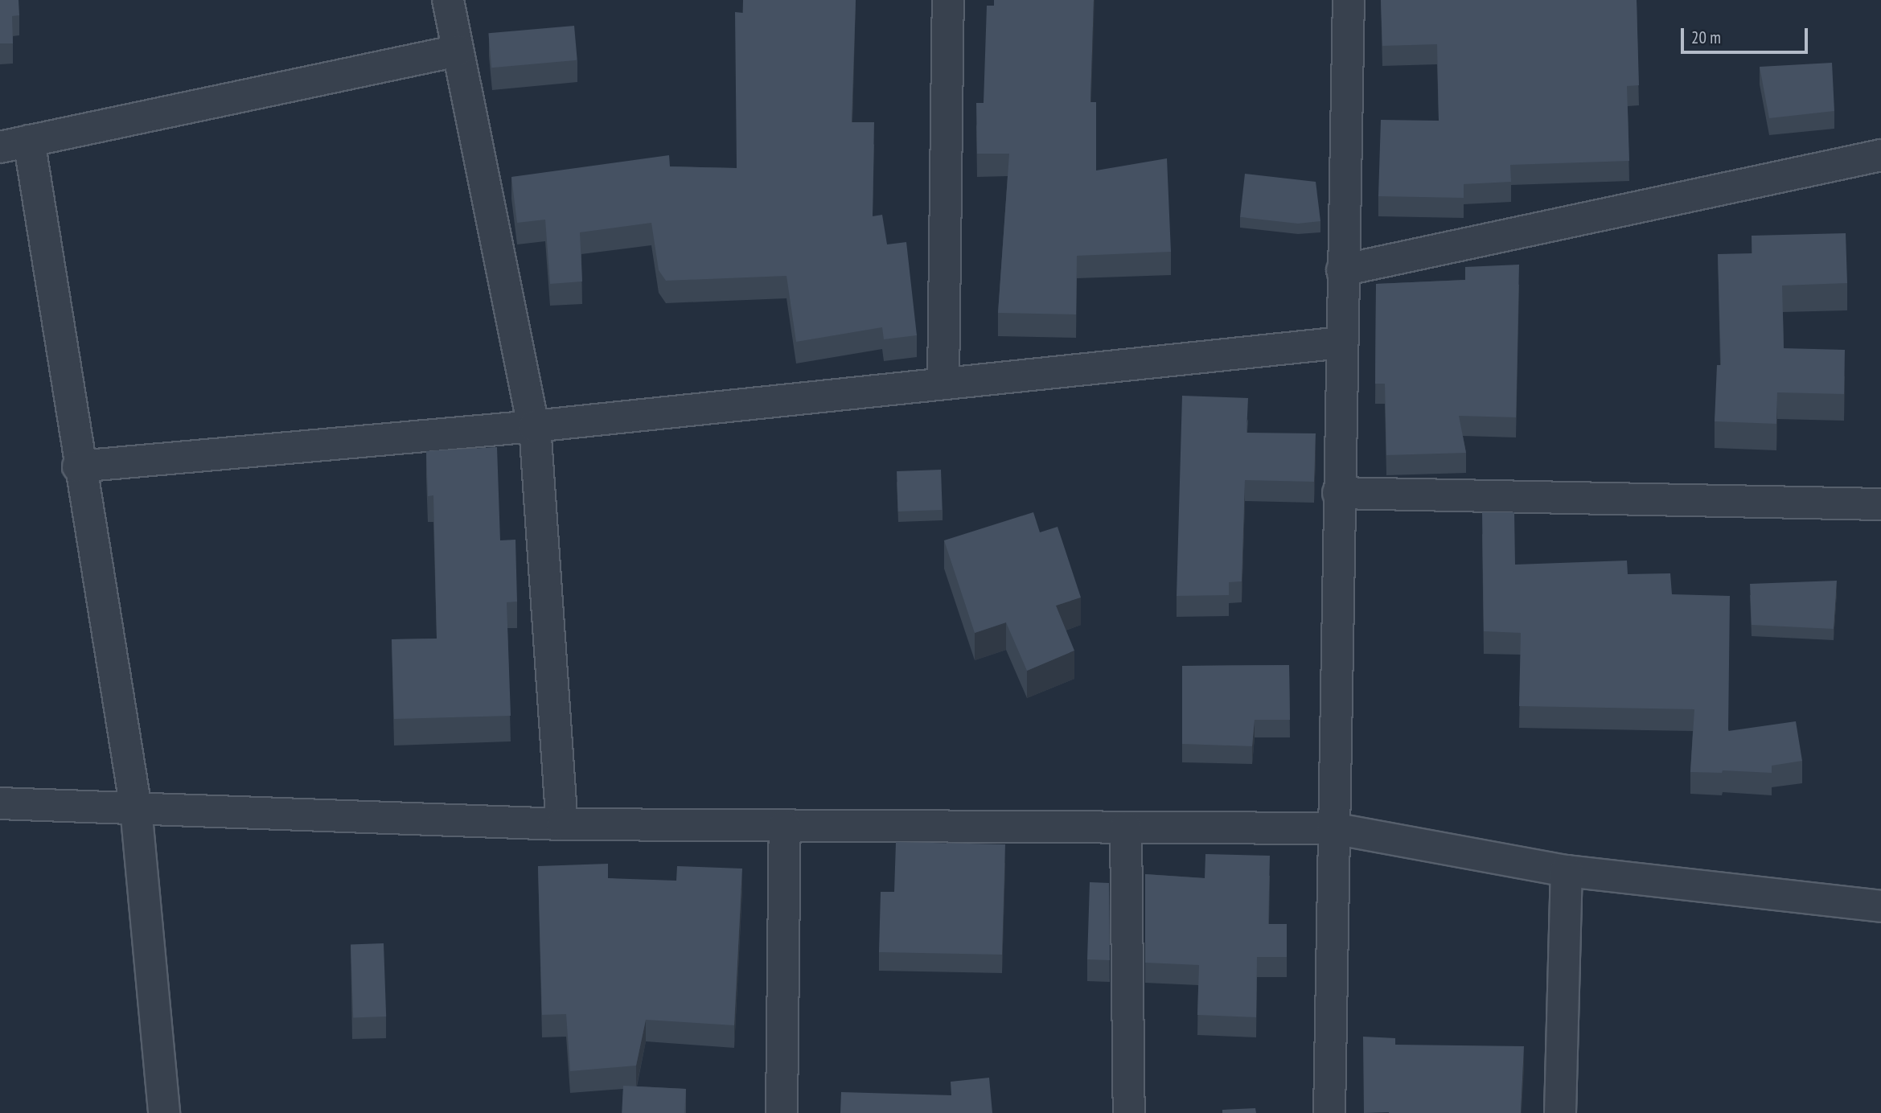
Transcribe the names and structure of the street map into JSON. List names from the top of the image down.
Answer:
{
  "scale_bar": "20 m"
}
